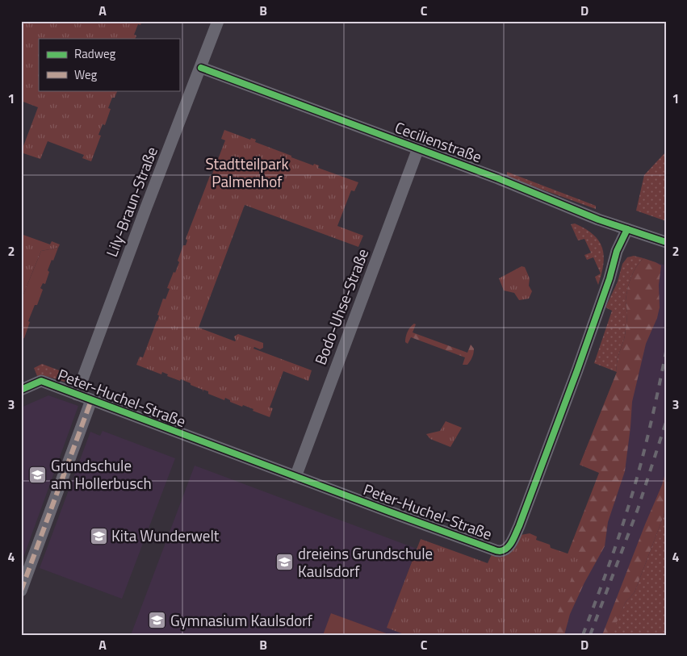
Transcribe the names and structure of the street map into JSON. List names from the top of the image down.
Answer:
{
  "streets": {
    "street": [
      "Cecilienstraße",
      "Lily-Braun-Straße",
      "Bodo-Uhse-Straße",
      "Peter-Huchel-Straße"
    ]
  },
  "crossings": [
    ["Cecilienstraße", "Lily-Braun-Straße"],
    ["Cecilienstraße", "Bodo-Uhse-Straße"],
    ["Cecilienstraße", "Peter-Huchel-Straße"],
    ["Lily-Braun-Straße", "Peter-Huchel-Straße"],
    ["Bodo-Uhse-Straße", "Peter-Huchel-Straße"]
  ],
  "parks": ["Stadtteilpark Palmenhof"],
  "places": {
    "school or university": [
      "Grundschule am Hollerbusch",
      "Kita Wunderwelt",
      "dreieins Grundschule Kaulsdorf",
      "Gymnasium Kaulsdorf"
    ]
  },
  "legend": ["Radweg", "Weg"],
  "grid": {
    "columns": [
      "A",
      "B",
      "C",
      "D"
    ],
    "rows": [
      "1",
      "2",
      "3",
      "4"
    ]
  }
}
